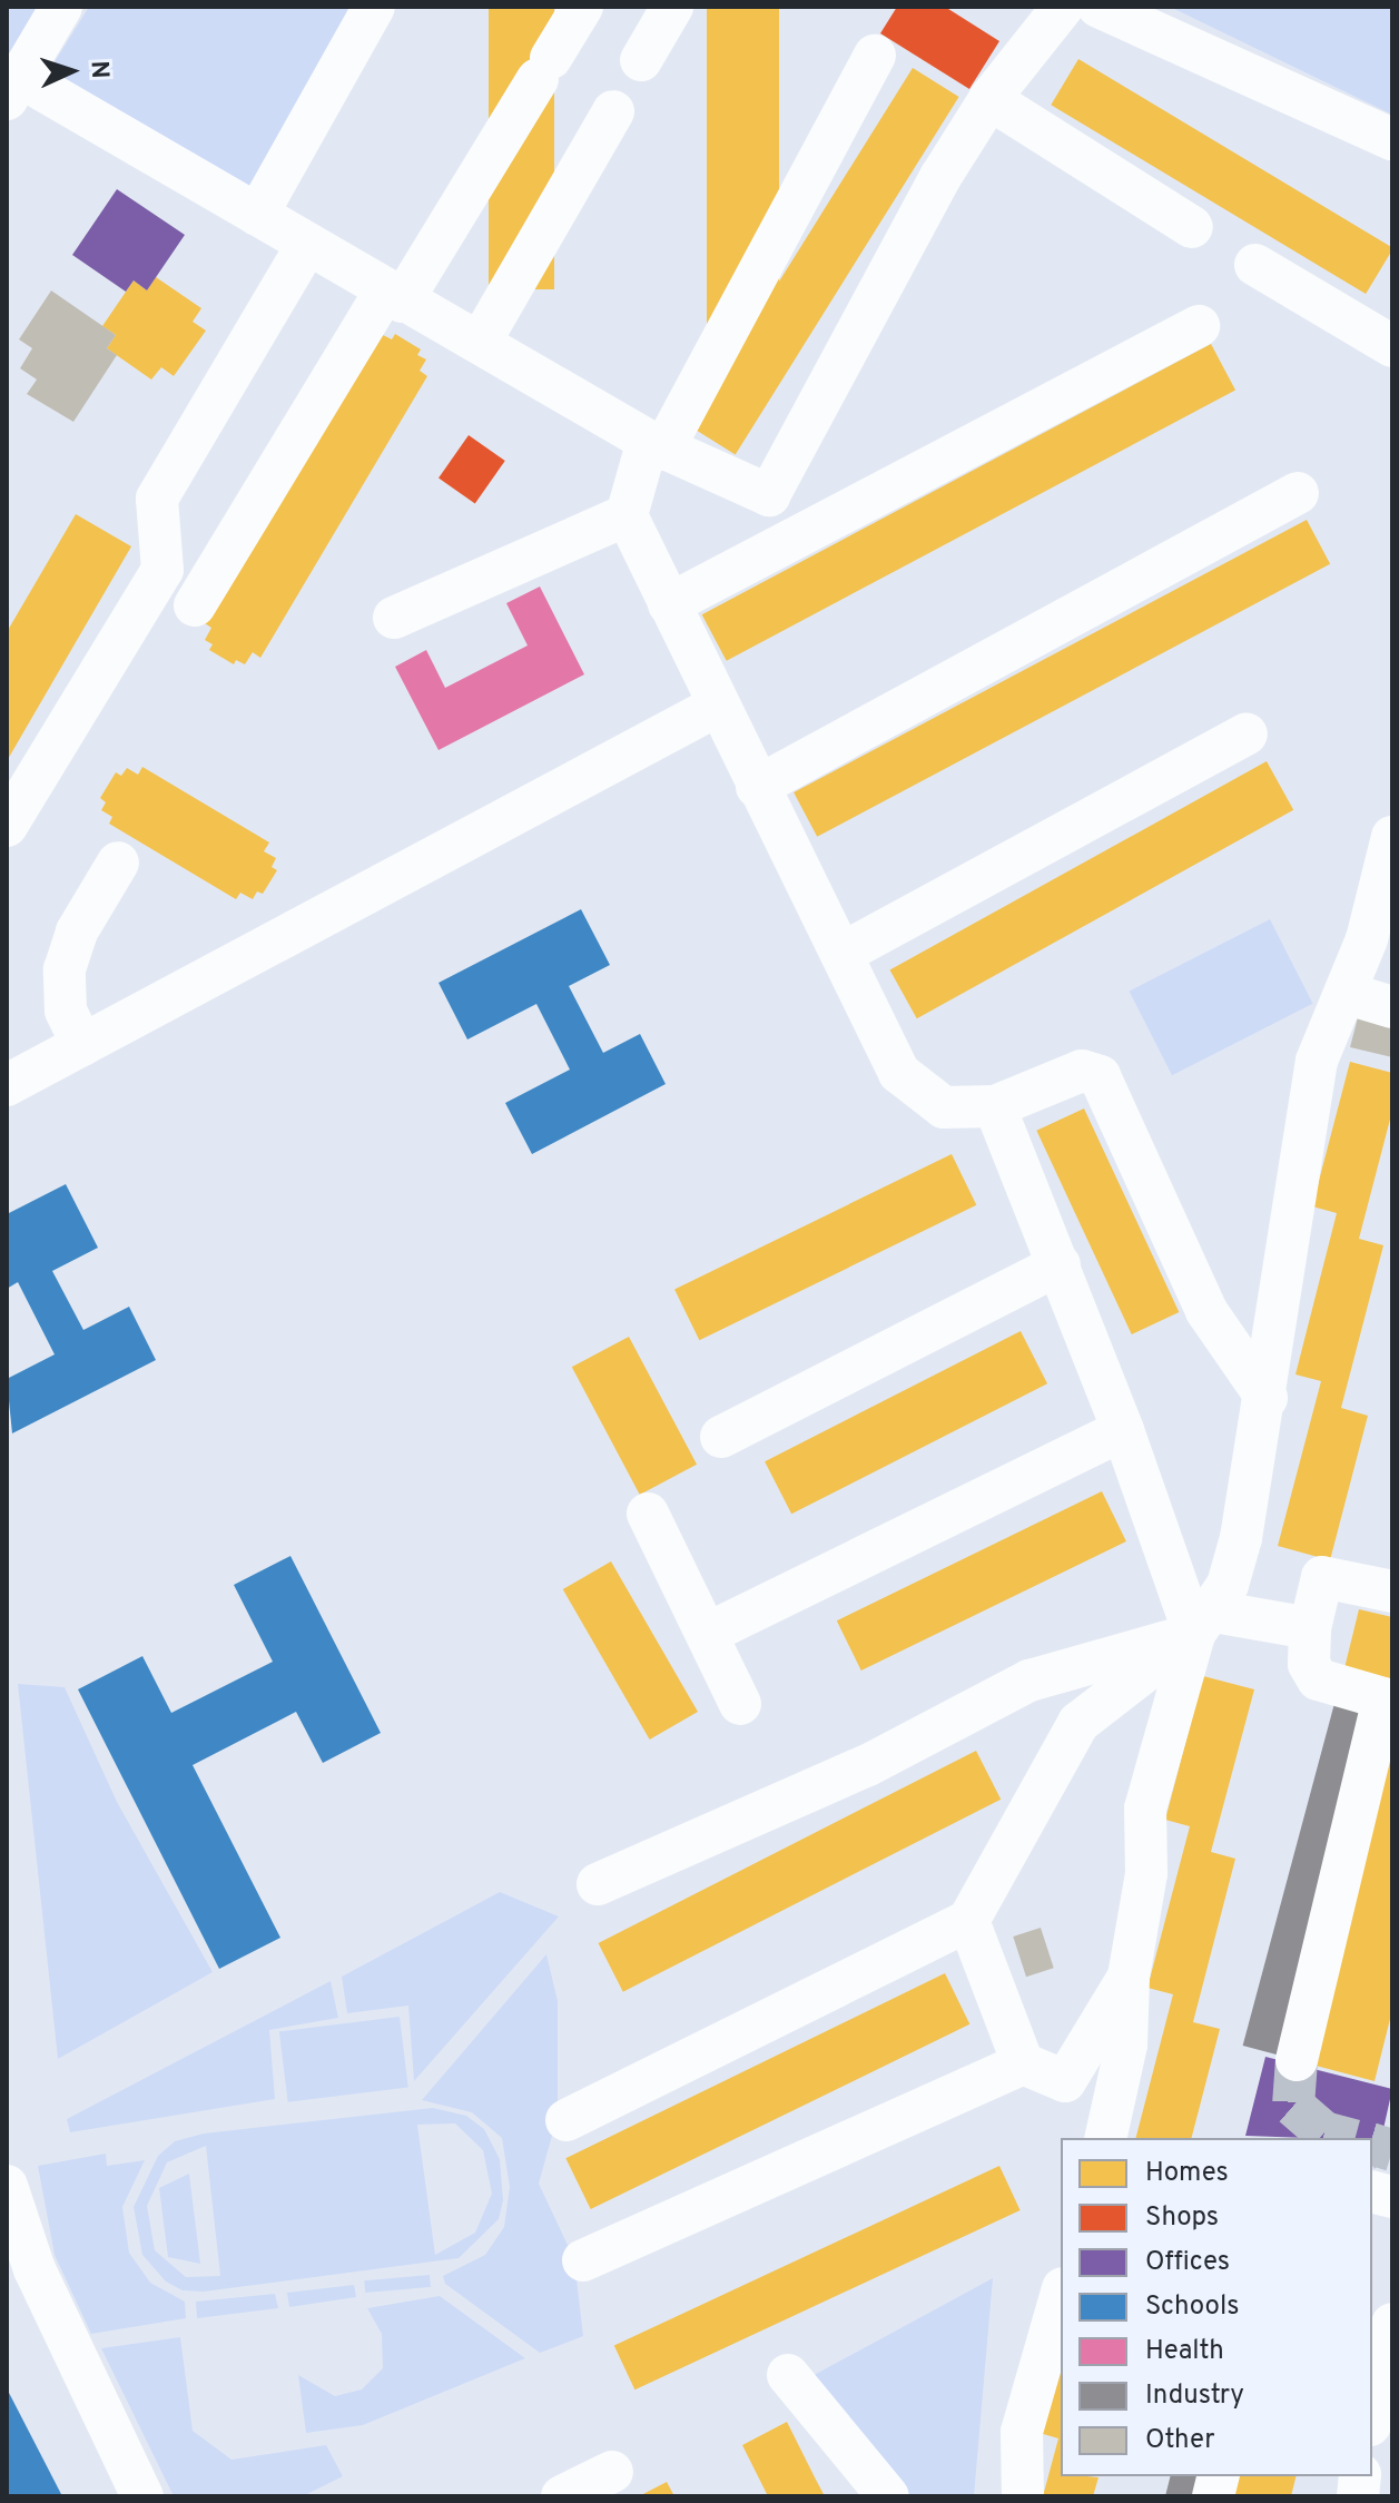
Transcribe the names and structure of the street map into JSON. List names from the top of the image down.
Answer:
{
  "legend": [
    "Homes",
    "Shops",
    "Offices",
    "Schools",
    "Health",
    "Industry",
    "Other"
  ],
  "north": "right"
}
